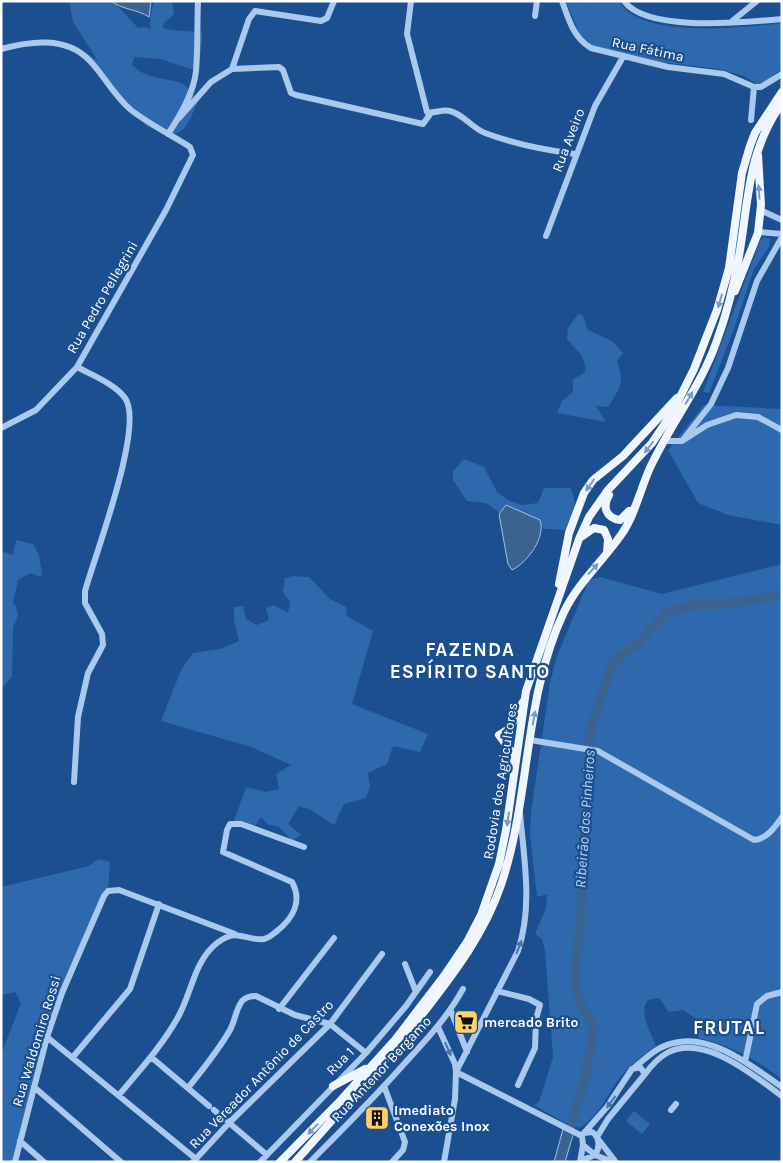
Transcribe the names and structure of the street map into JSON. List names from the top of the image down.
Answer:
{
  "streets": {
    "main road": ["Rodovia dos Agricultores"],
    "street": [
      "Rua Fátima",
      "Rua Aveiro",
      "Rua Pedro Pellegrini",
      "Rua Waldomiro Rossi",
      "Rua 1",
      "Rua Antenor Bergamo",
      "Rua Vereador Antônio de Castro"
    ]
  },
  "crossings": [
    ["Rua Fátima", "Rua Aveiro"]
  ],
  "districts": ["FAZENDA ESPÍRITO SANTO", "FRUTAL"],
  "water": ["Ribeirão dos Pinheiros"],
  "places": {
    "supermarket": ["mercado Brito"],
    "building": ["Imediato Conexões Inox"]
  }
}
